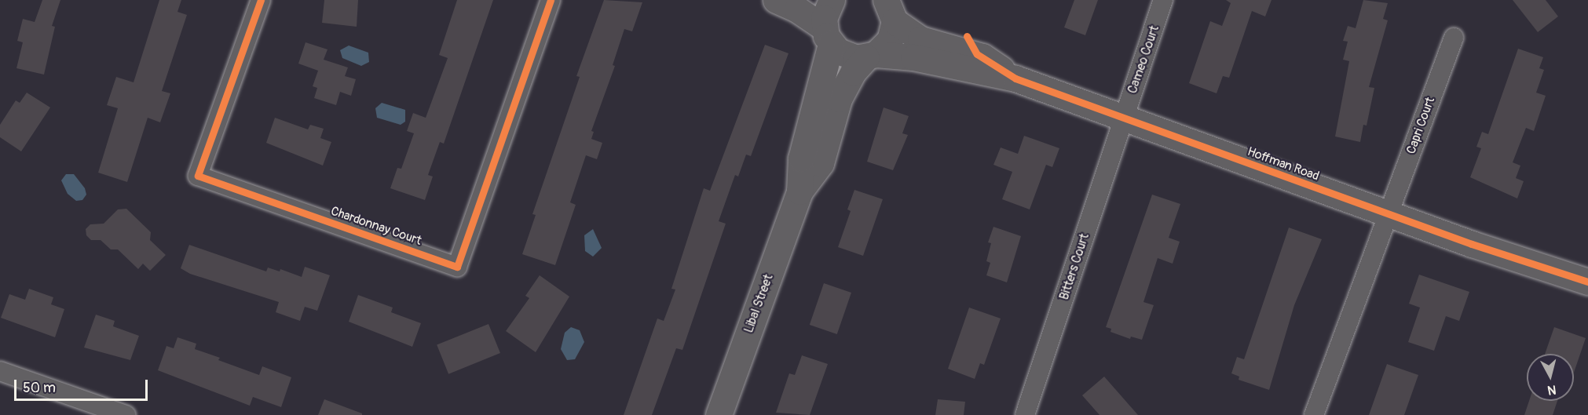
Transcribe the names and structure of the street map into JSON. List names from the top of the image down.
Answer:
{
  "streets": {
    "street": [
      "Cameo Court",
      "Capri Court",
      "Hoffman Road",
      "Chardonnay Court",
      "Bitters Court",
      "Libal Street"
    ]
  },
  "crossings": [
    ["Cameo Court", "Hoffman Road"],
    ["Cameo Court", "Bitters Court"],
    ["Capri Court", "Hoffman Road"],
    ["Hoffman Road", "Bitters Court"],
    ["Hoffman Road", "Libal Street"]
  ],
  "scale_bar": "50 m",
  "north": "bottom"
}
